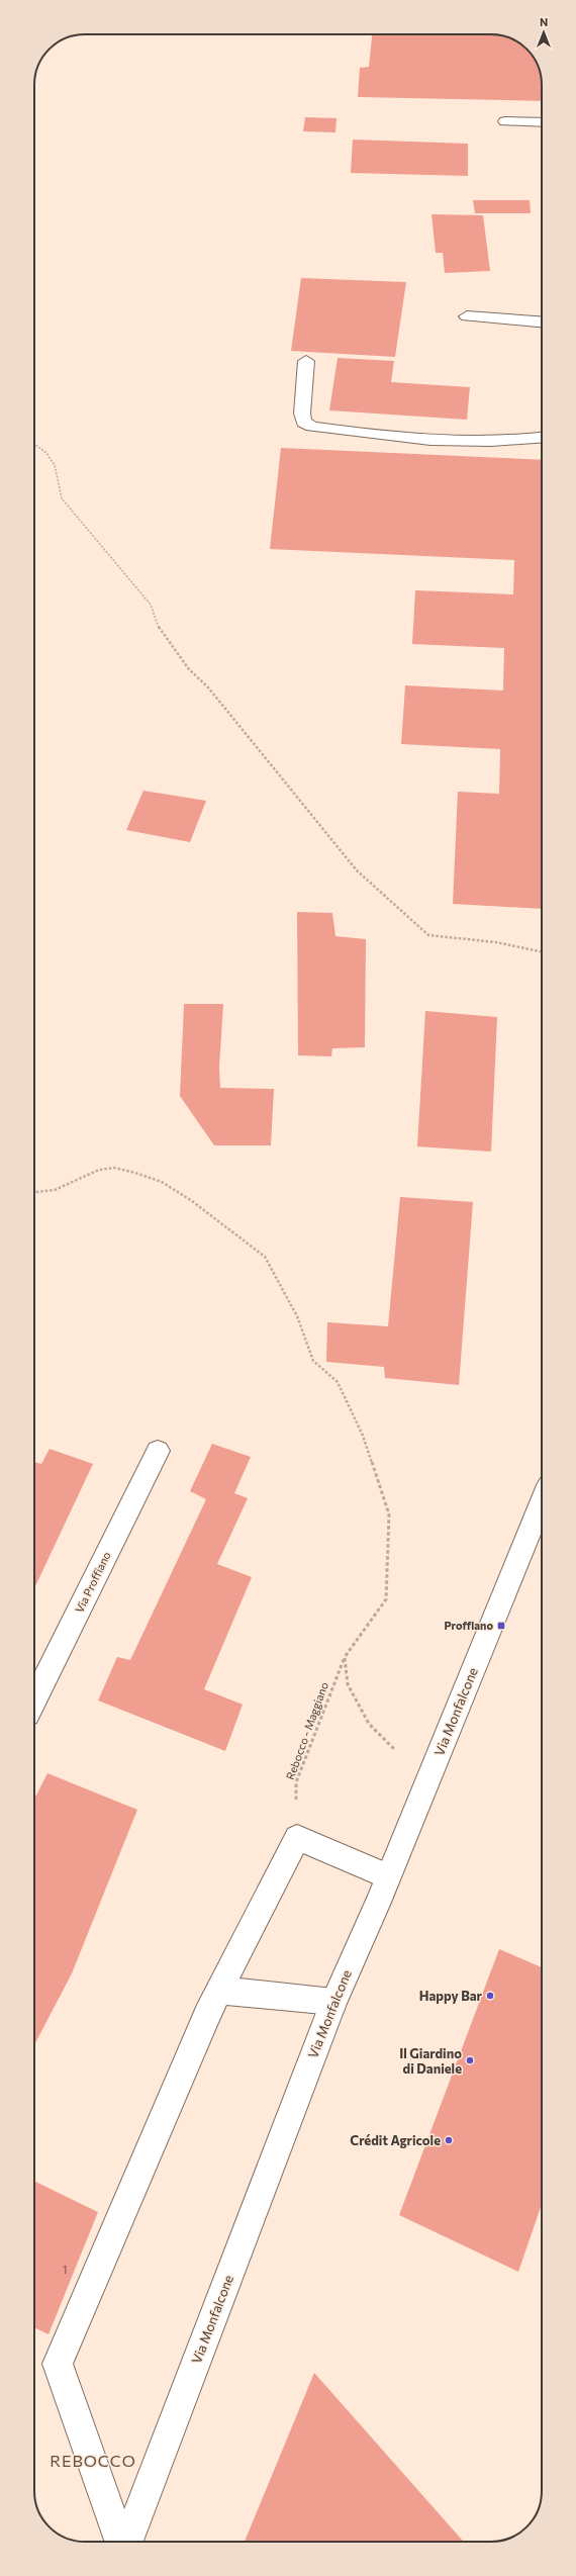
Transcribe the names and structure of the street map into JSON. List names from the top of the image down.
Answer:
{
  "streets": {
    "street": ["Via Proffiano", "Via Monfalcone"],
    "path": ["Rebocco - Maggiano"]
  },
  "crossings": [
    ["Via Monfalcone", "Rebocco - Maggiano"]
  ],
  "districts": ["REBOCCO"],
  "places": {
    "transit": ["Proffiano"],
    "other": ["Happy Bar", "Il Giardino di Daniele", "Crédit Agricole"]
  },
  "house_numbers": ["1"],
  "north": "top"
}
